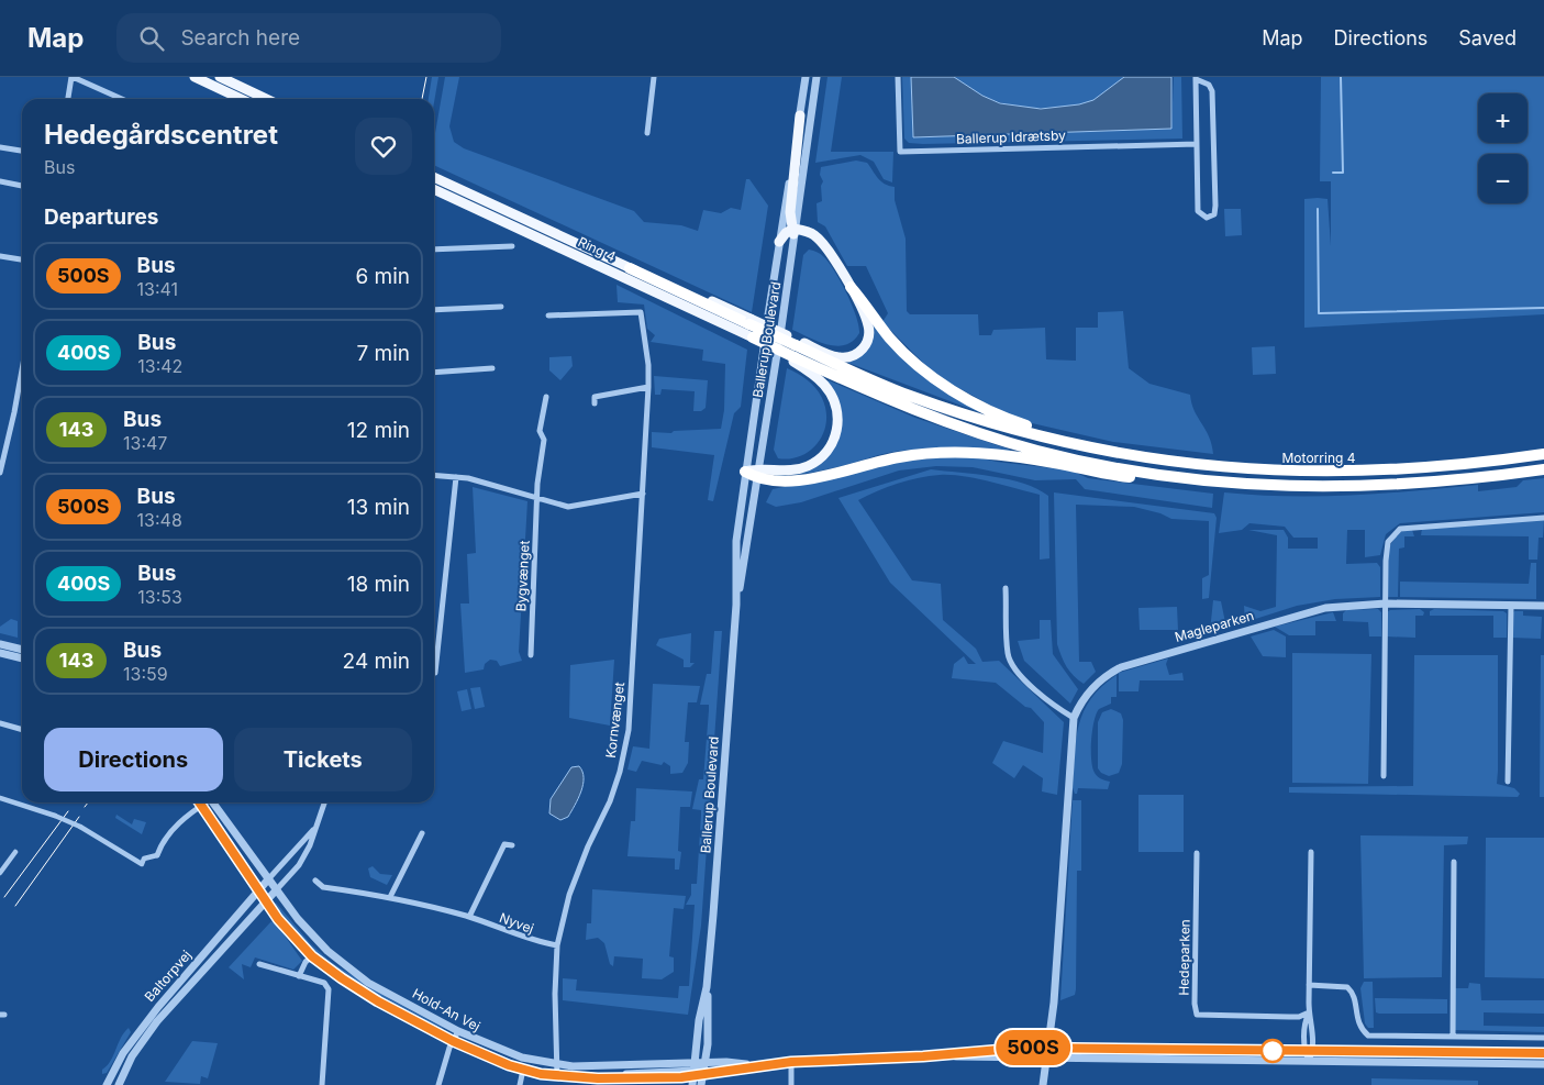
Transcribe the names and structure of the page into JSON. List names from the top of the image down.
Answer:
{
  "streets": {
    "highway": ["Motorring 4"],
    "main road": ["Ring 4"],
    "street": [
      "Ballerup Idrætsby",
      "Ballerup Boulevard",
      "Bygvænget",
      "Magleparken",
      "Kornvænget",
      "Nyvej",
      "Hedeparken",
      "Baltorpvej",
      "Hold-An Vej"
    ]
  },
  "crossings": [
    ["Ballerup Boulevard", "Hold-An Vej"],
    ["Magleparken", "Hold-An Vej"],
    ["Kornvænget", "Nyvej"],
    ["Kornvænget", "Hold-An Vej"],
    ["Baltorpvej", "Hold-An Vej"]
  ],
  "lines": ["bus line 500S"],
  "page": {
    "header": "Map",
    "search": "Search here",
    "nav": ["Map", "Directions", "Saved"],
    "on_map": "500S",
    "map_buttons": ["+", "−"],
    "heading": [
      ["Hedegårdscentret", "Bus"],
      "Departures"
    ],
    "list": [
      {
        "mark": "500S",
        "name": "Bus",
        "note": "13:41",
        "value": "6 min"
      },
      {
        "mark": "400S",
        "name": "Bus",
        "note": "13:42",
        "value": "7 min"
      },
      {
        "mark": "143",
        "name": "Bus",
        "note": "13:47",
        "value": "12 min"
      },
      {
        "mark": "500S",
        "name": "Bus",
        "note": "13:48",
        "value": "13 min"
      },
      {
        "mark": "400S",
        "name": "Bus",
        "note": "13:53",
        "value": "18 min"
      },
      {
        "mark": "143",
        "name": "Bus",
        "note": "13:59",
        "value": "24 min"
      }
    ],
    "buttons": ["Directions", "Tickets"]
  }
}
